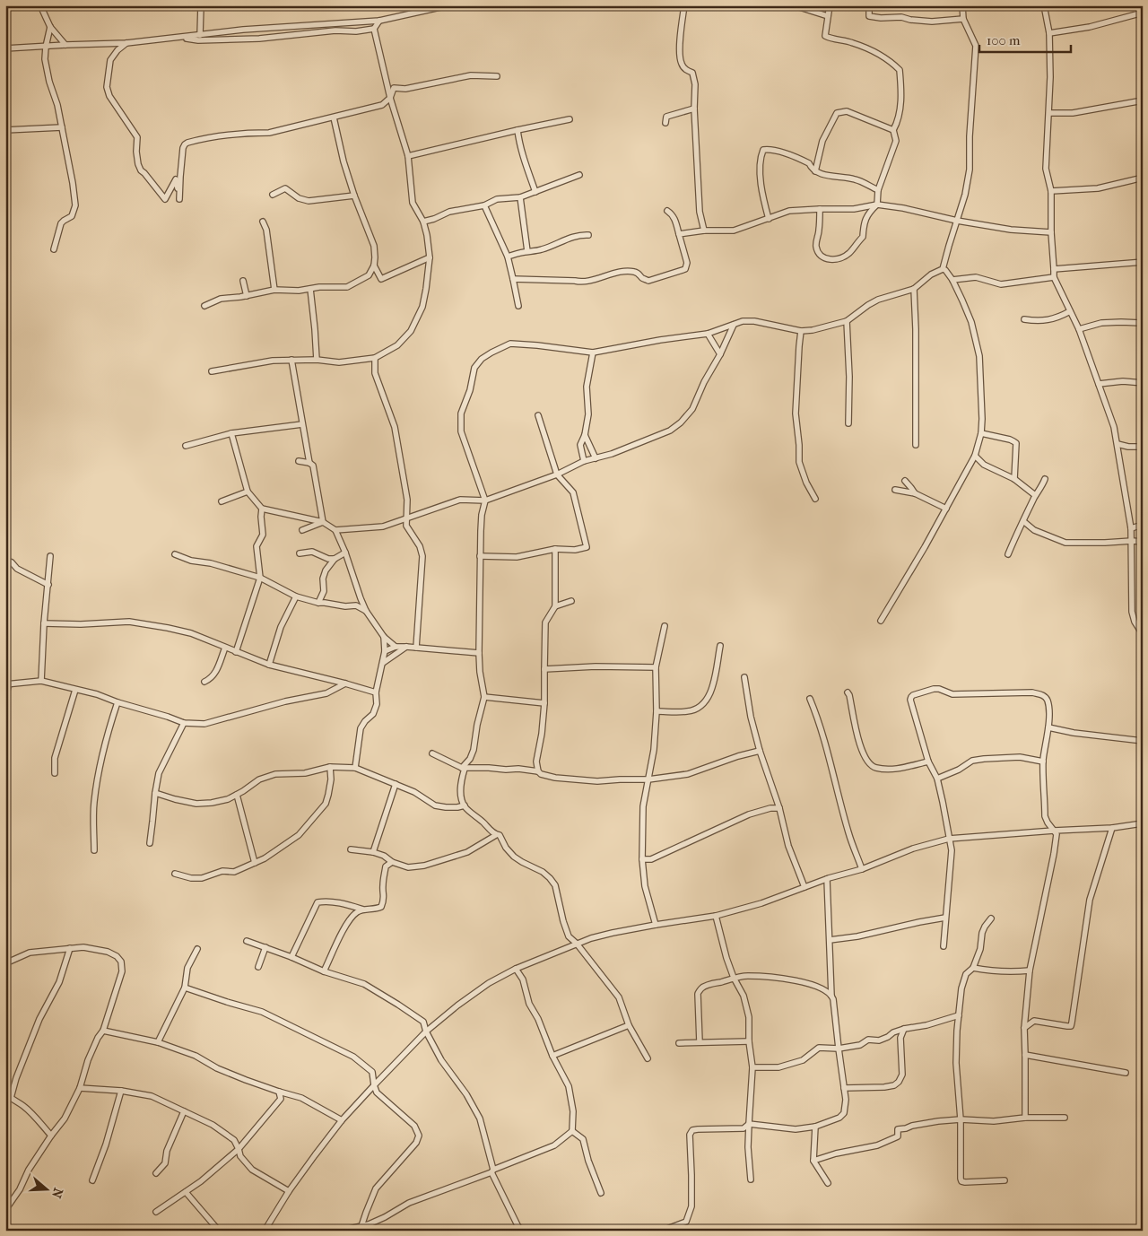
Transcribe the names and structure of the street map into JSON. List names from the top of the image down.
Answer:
{
  "scale_bar": "100 m",
  "north": "right"
}
